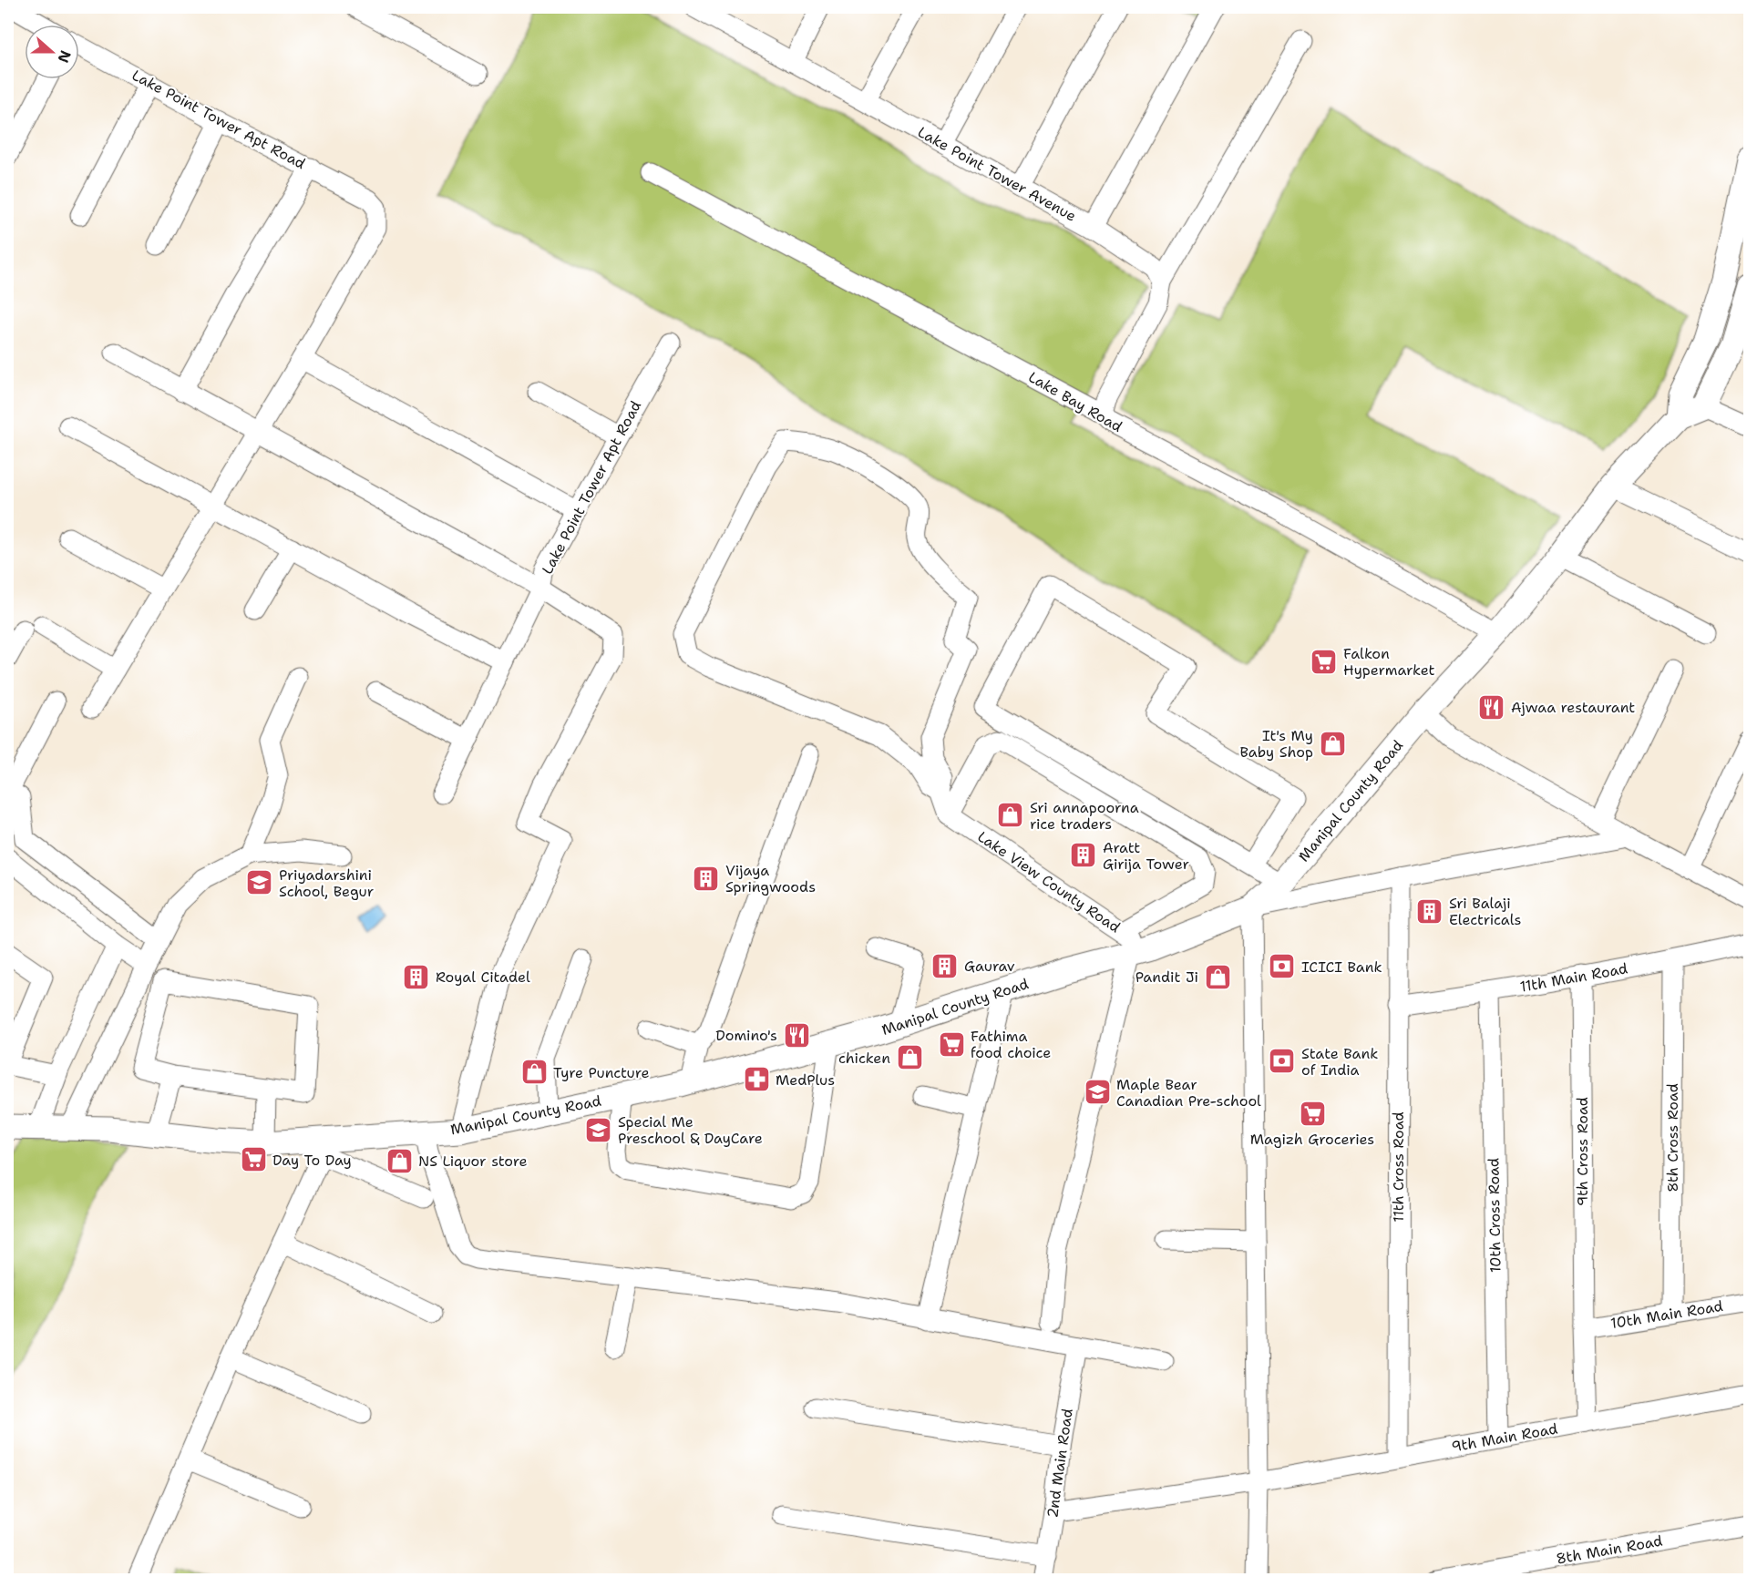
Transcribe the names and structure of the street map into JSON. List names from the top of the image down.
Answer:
{
  "streets": {
    "main road": ["Manipal County Road"],
    "street": [
      "Lake Point Tower Apt Road",
      "Lake Point Tower Avenue",
      "Lake Bay Road",
      "Lake View County Road",
      "11th Main Road",
      "8th Cross Road",
      "9th Cross Road",
      "11th Cross Road",
      "10th Cross Road",
      "10th Main Road",
      "9th Main Road",
      "2nd Main Road",
      "8th Main Road"
    ]
  },
  "crossings": [
    ["Lake Point Tower Apt Road", "Manipal County Road"],
    ["Lake Bay Road", "Manipal County Road"],
    ["Manipal County Road", "Lake View County Road"],
    ["11th Main Road", "8th Cross Road"],
    ["11th Main Road", "9th Cross Road"],
    ["11th Main Road", "11th Cross Road"],
    ["11th Main Road", "10th Cross Road"],
    ["8th Cross Road", "10th Main Road"],
    ["9th Cross Road", "10th Main Road"],
    ["9th Cross Road", "9th Main Road"],
    ["11th Cross Road", "9th Main Road"],
    ["10th Cross Road", "9th Main Road"],
    ["9th Main Road", "2nd Main Road"]
  ],
  "places": {
    "supermarket": [
      "Falkon Hypermarket",
      "Fathima food choice",
      "Magizh Groceries",
      "Day To Day"
    ],
    "restaurant": ["Ajwaa restaurant", "Domino's"],
    "shop": [
      "It's My Baby Shop",
      "Sri annapoorna rice traders",
      "Pandit Ji",
      "chicken",
      "Tyre Puncture",
      "NS Liquor store"
    ],
    "building": [
      "Aratt Girija Tower",
      "Vijaya Springwoods",
      "Sri Balaji Electricals",
      "Gaurav",
      "Royal Citadel"
    ],
    "school or university": ["Priyadarshini School, Begur", "Maple Bear Canadian Pre-school", "Special Me Preschool & DayCare"],
    "bank": ["ICICI Bank", "State Bank of India"],
    "pharmacy": ["MedPlus"]
  },
  "north": "right"
}
